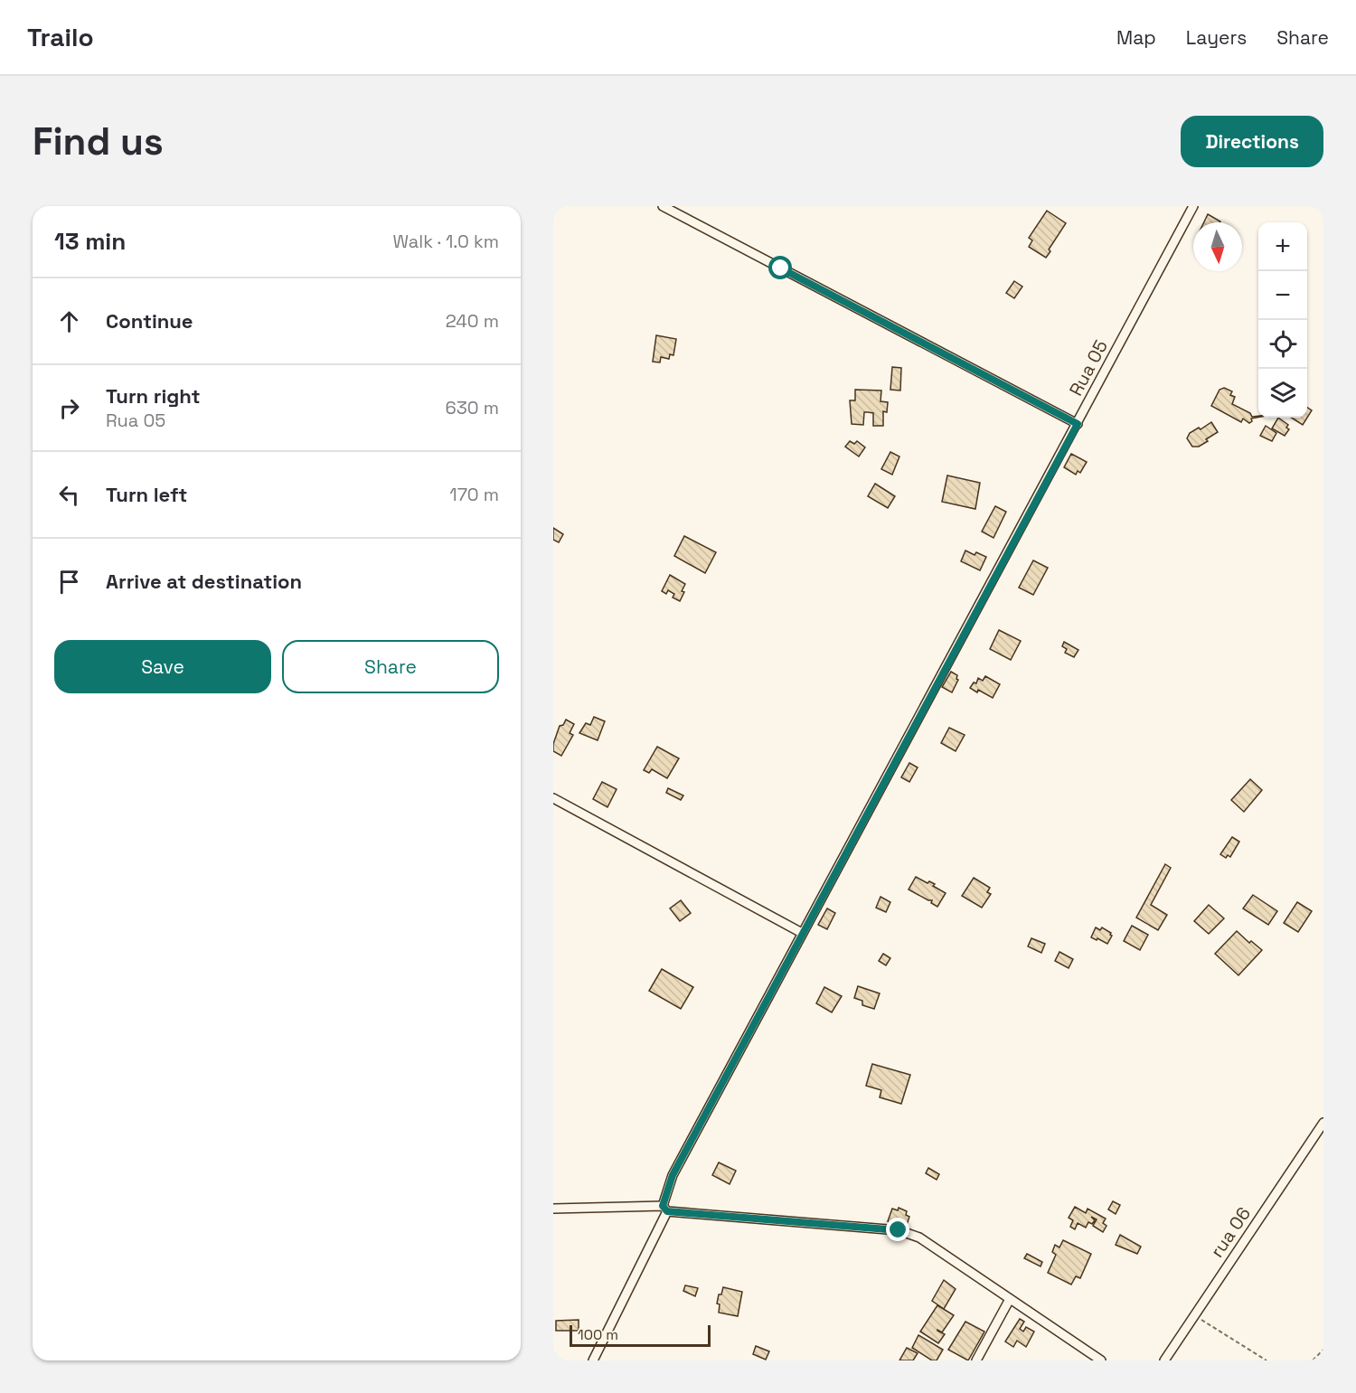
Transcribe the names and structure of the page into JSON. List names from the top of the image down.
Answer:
{
  "streets": {
    "street": ["Rua 05", "rua 06"]
  },
  "scale_bar": "100 m",
  "north": "bottom",
  "page": {
    "header": "Trailo",
    "nav": ["Map", "Layers", "Share"],
    "buttons": [
      "Directions",
      ["Save", "Share"]
    ],
    "title": "Find us",
    "heading": ["13 min", "Walk · 1.0 km"],
    "map_buttons": ["+", "−"],
    "list": [
      ["Continue", "240 m"],
      ["Turn right", "Rua 05", "630 m"],
      ["Turn left", "170 m"],
      "Arrive at destination"
    ],
    "scale": "100 m"
  }
}
